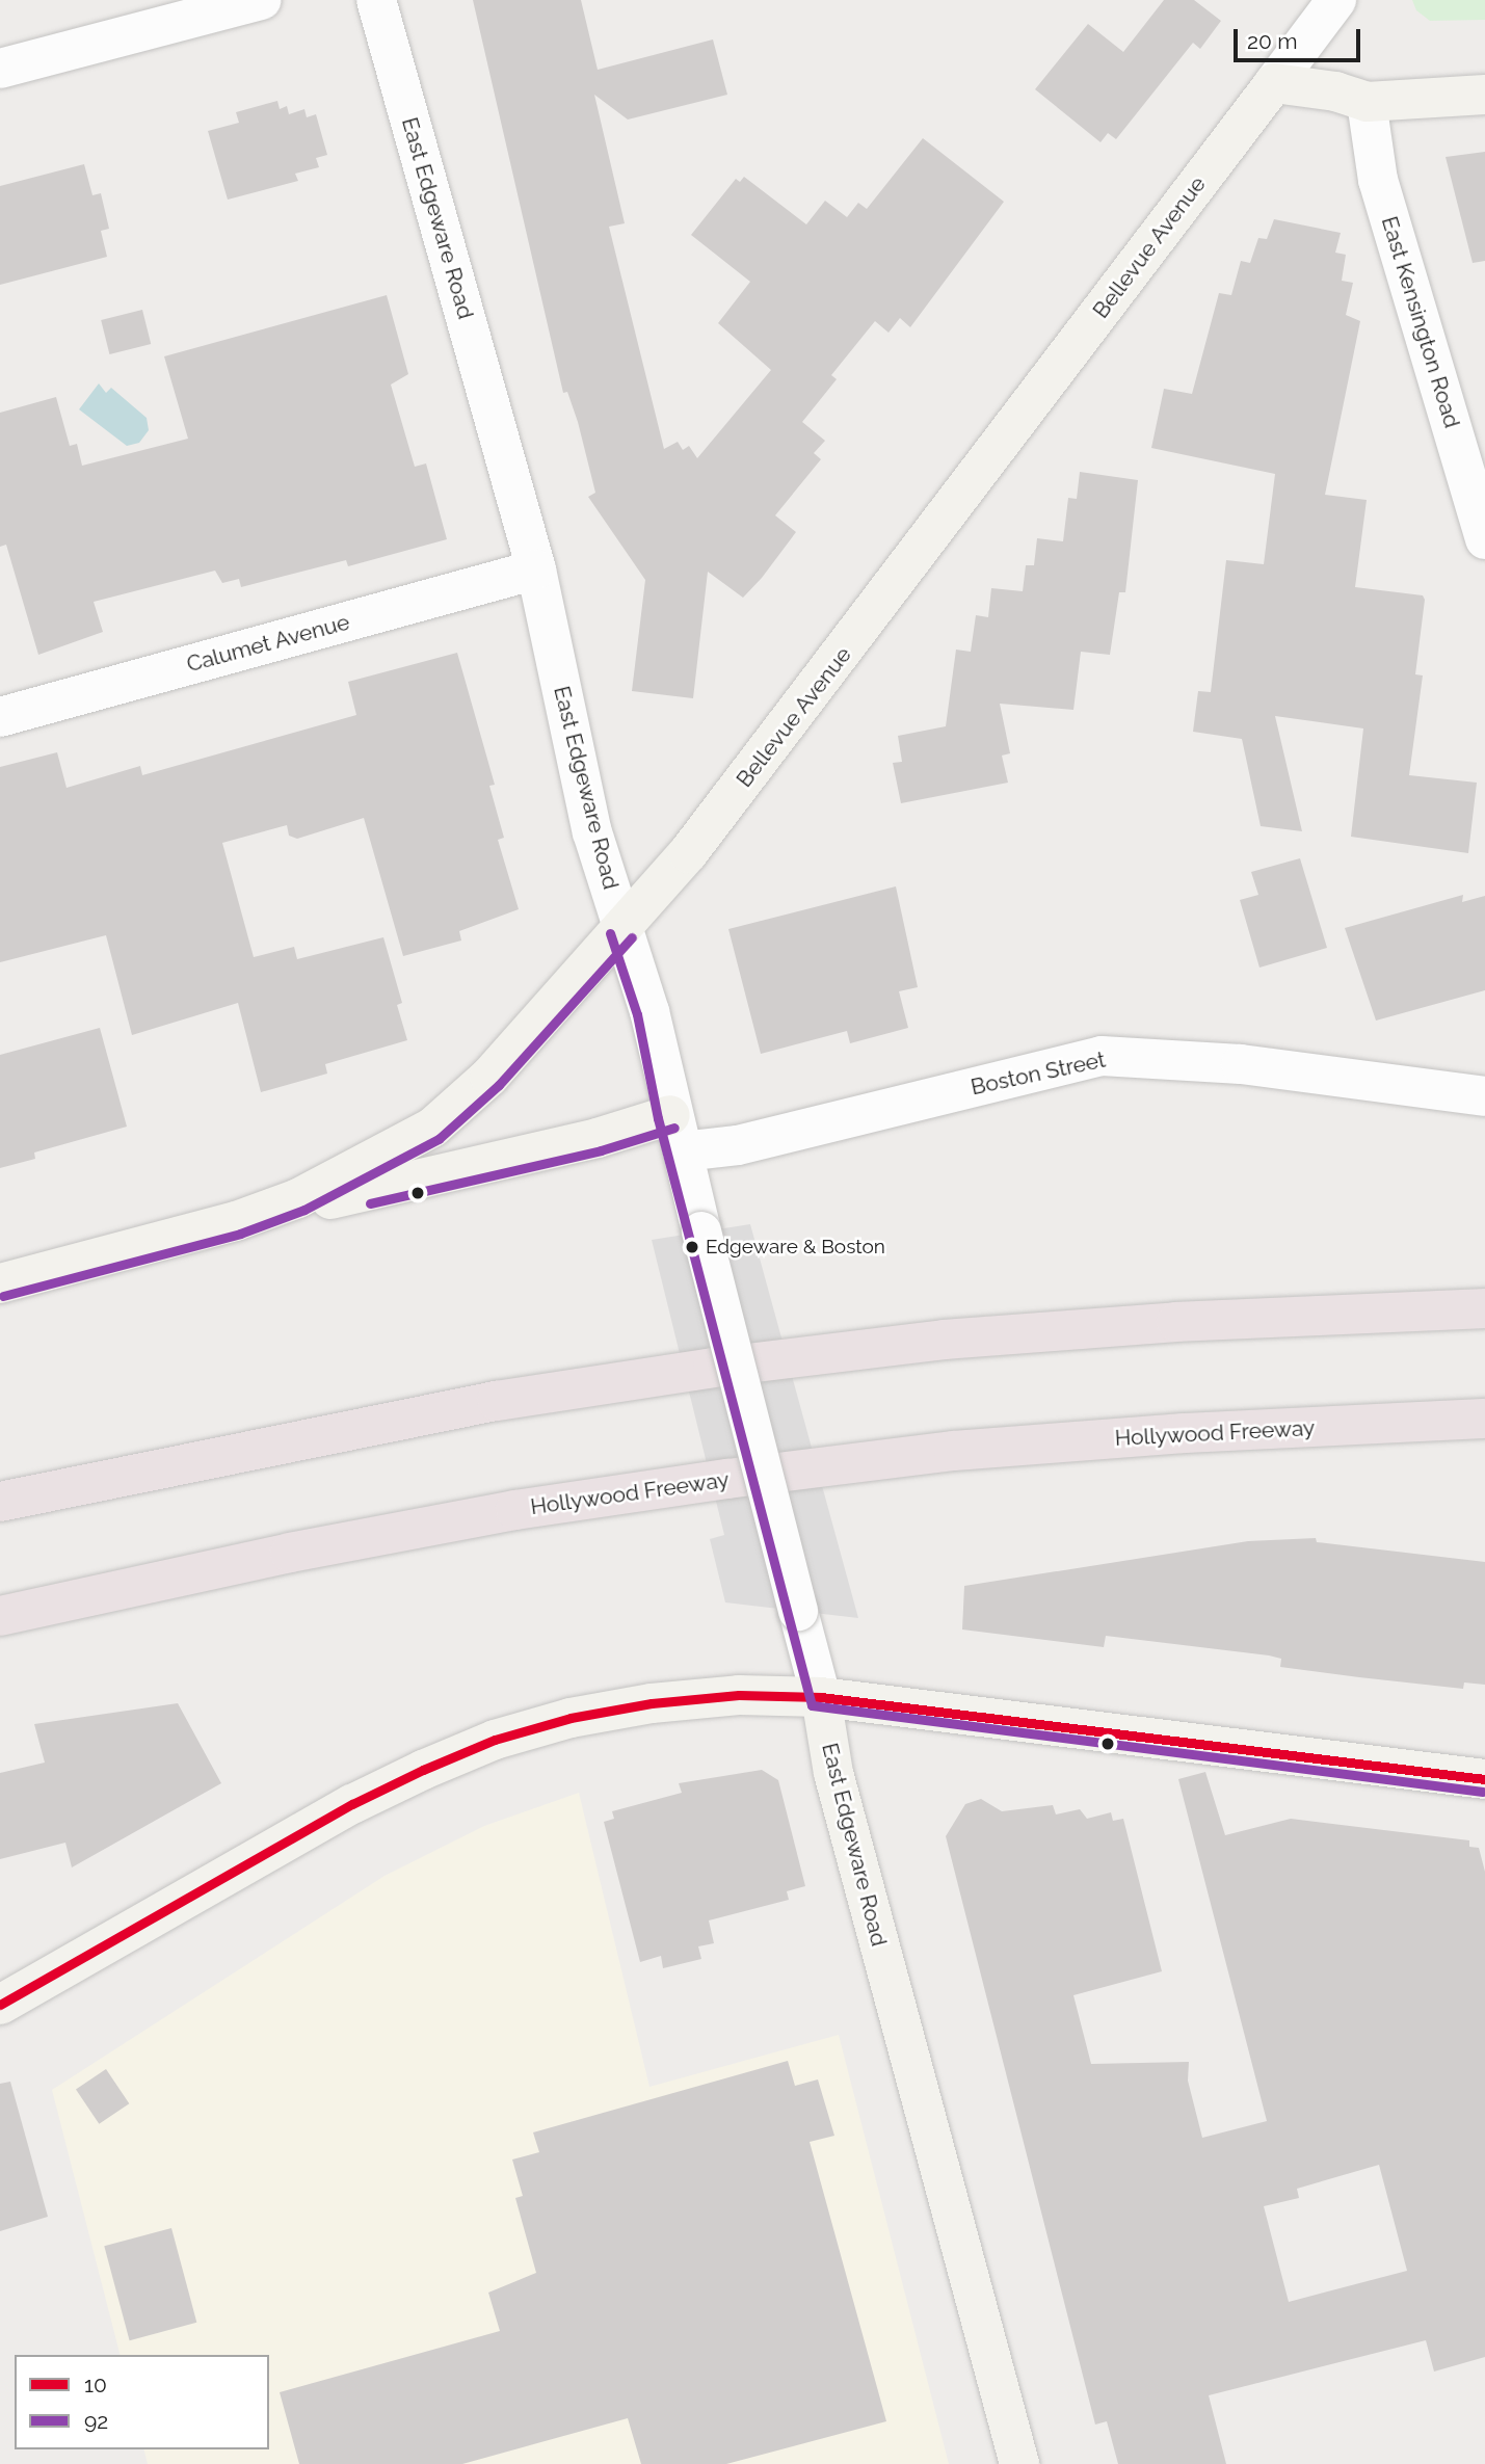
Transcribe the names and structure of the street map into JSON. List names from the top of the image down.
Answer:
{
  "streets": {
    "highway": ["Hollywood Freeway"],
    "street": [
      "East Edgeware Road",
      "Bellevue Avenue",
      "East Kensington Road",
      "Calumet Avenue",
      "Boston Street"
    ]
  },
  "crossings": [
    ["East Edgeware Road", "Bellevue Avenue"],
    ["East Edgeware Road", "Calumet Avenue"],
    ["East Edgeware Road", "Boston Street"]
  ],
  "places": ["Edgeware & Boston"],
  "lines": ["transit line 92", "transit line 10"],
  "legend": ["10", "92"],
  "scale_bar": "20 m"
}
